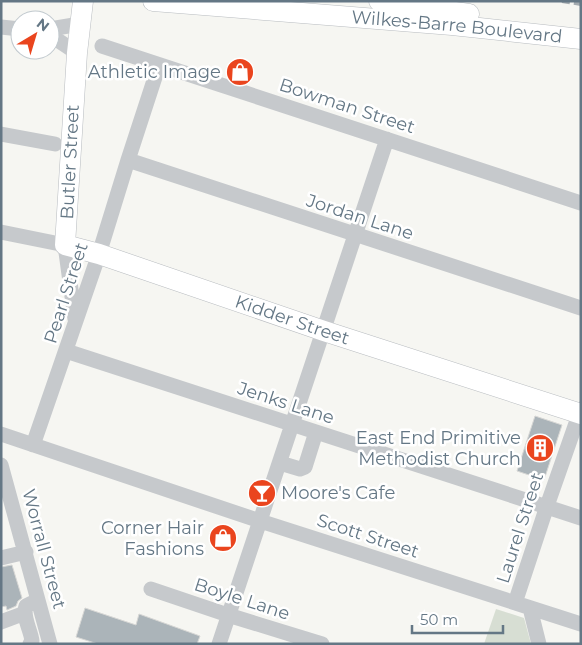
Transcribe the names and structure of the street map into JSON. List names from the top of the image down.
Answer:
{
  "streets": {
    "main road": ["Wilkes-Barre Boulevard", "Butler Street", "Kidder Street"],
    "street": [
      "Bowman Street",
      "Jordan Lane",
      "Pearl Street",
      "Jenks Lane",
      "Laurel Street",
      "Scott Street",
      "Worrall Street",
      "Boyle Lane"
    ]
  },
  "crossings": [
    ["Bowman Street", "Pearl Street"],
    ["Butler Street", "Pearl Street"],
    ["Butler Street", "Kidder Street"],
    ["Jordan Lane", "Pearl Street"],
    ["Pearl Street", "Kidder Street"],
    ["Pearl Street", "Jenks Lane"],
    ["Pearl Street", "Scott Street"],
    ["Kidder Street", "Laurel Street"],
    ["Jenks Lane", "Laurel Street"],
    ["Laurel Street", "Scott Street"]
  ],
  "places": {
    "shop": ["Athletic Image", "Corner Hair Fashions"],
    "building": ["East End Primitive Methodist Church"],
    "bar": ["Moore's Cafe"]
  },
  "scale_bar": "50 m",
  "north": "top right"
}
